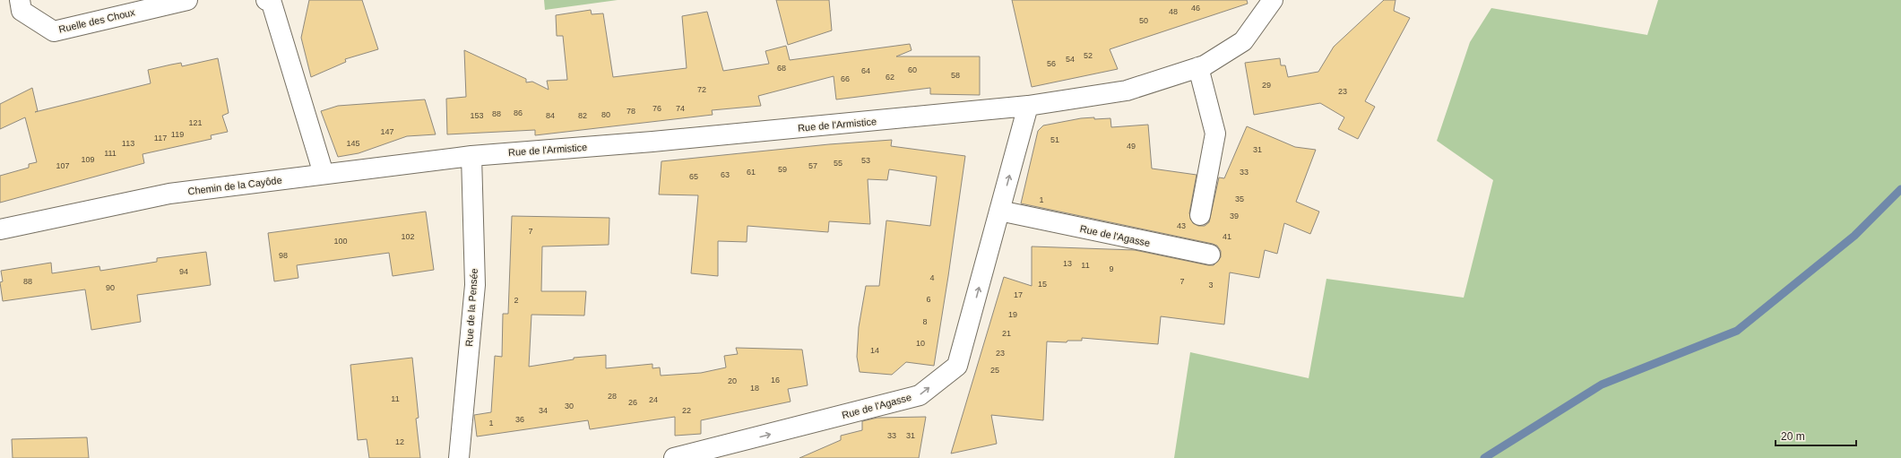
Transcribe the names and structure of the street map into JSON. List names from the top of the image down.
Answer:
{
  "streets": {
    "street": [
      "Ruelle des Choux",
      "Rue de l'Armistice",
      "Chemin de la Cayôde",
      "Rue de l'Agasse",
      "Rue de la Pensée"
    ]
  },
  "crossings": [
    ["Rue de l'Armistice", "Chemin de la Cayôde"],
    ["Rue de l'Armistice", "Rue de l'Agasse"],
    ["Rue de l'Armistice", "Rue de la Pensée"],
    ["Chemin de la Cayôde", "Rue de la Pensée"]
  ],
  "one_way": ["Rue de l'Agasse"],
  "house_numbers": [
    "46",
    "48",
    "50",
    "52",
    "54",
    "56",
    "68",
    "60",
    "64",
    "58",
    "62",
    "66",
    "29",
    "72",
    "23",
    "76",
    "74",
    "78",
    "86",
    "88",
    "80",
    "153",
    "84",
    "82",
    "121",
    "147",
    "119",
    "117",
    "51",
    "113",
    "145",
    "49",
    "31",
    "111",
    "109",
    "53",
    "55",
    "107",
    "57",
    "59",
    "61",
    "33",
    "63",
    "65",
    "35",
    "1",
    "39",
    "43",
    "7",
    "102",
    "41",
    "100",
    "98",
    "13",
    "11",
    "9",
    "94",
    "4",
    "88",
    "7",
    "15",
    "3",
    "90",
    "17",
    "6",
    "2",
    "19",
    "8",
    "21",
    "10",
    "14",
    "23",
    "25",
    "16",
    "20",
    "18",
    "28",
    "11",
    "24",
    "26",
    "30",
    "34",
    "22",
    "36",
    "1",
    "33",
    "31",
    "12"
  ],
  "scale_bar": "20 m"
}
